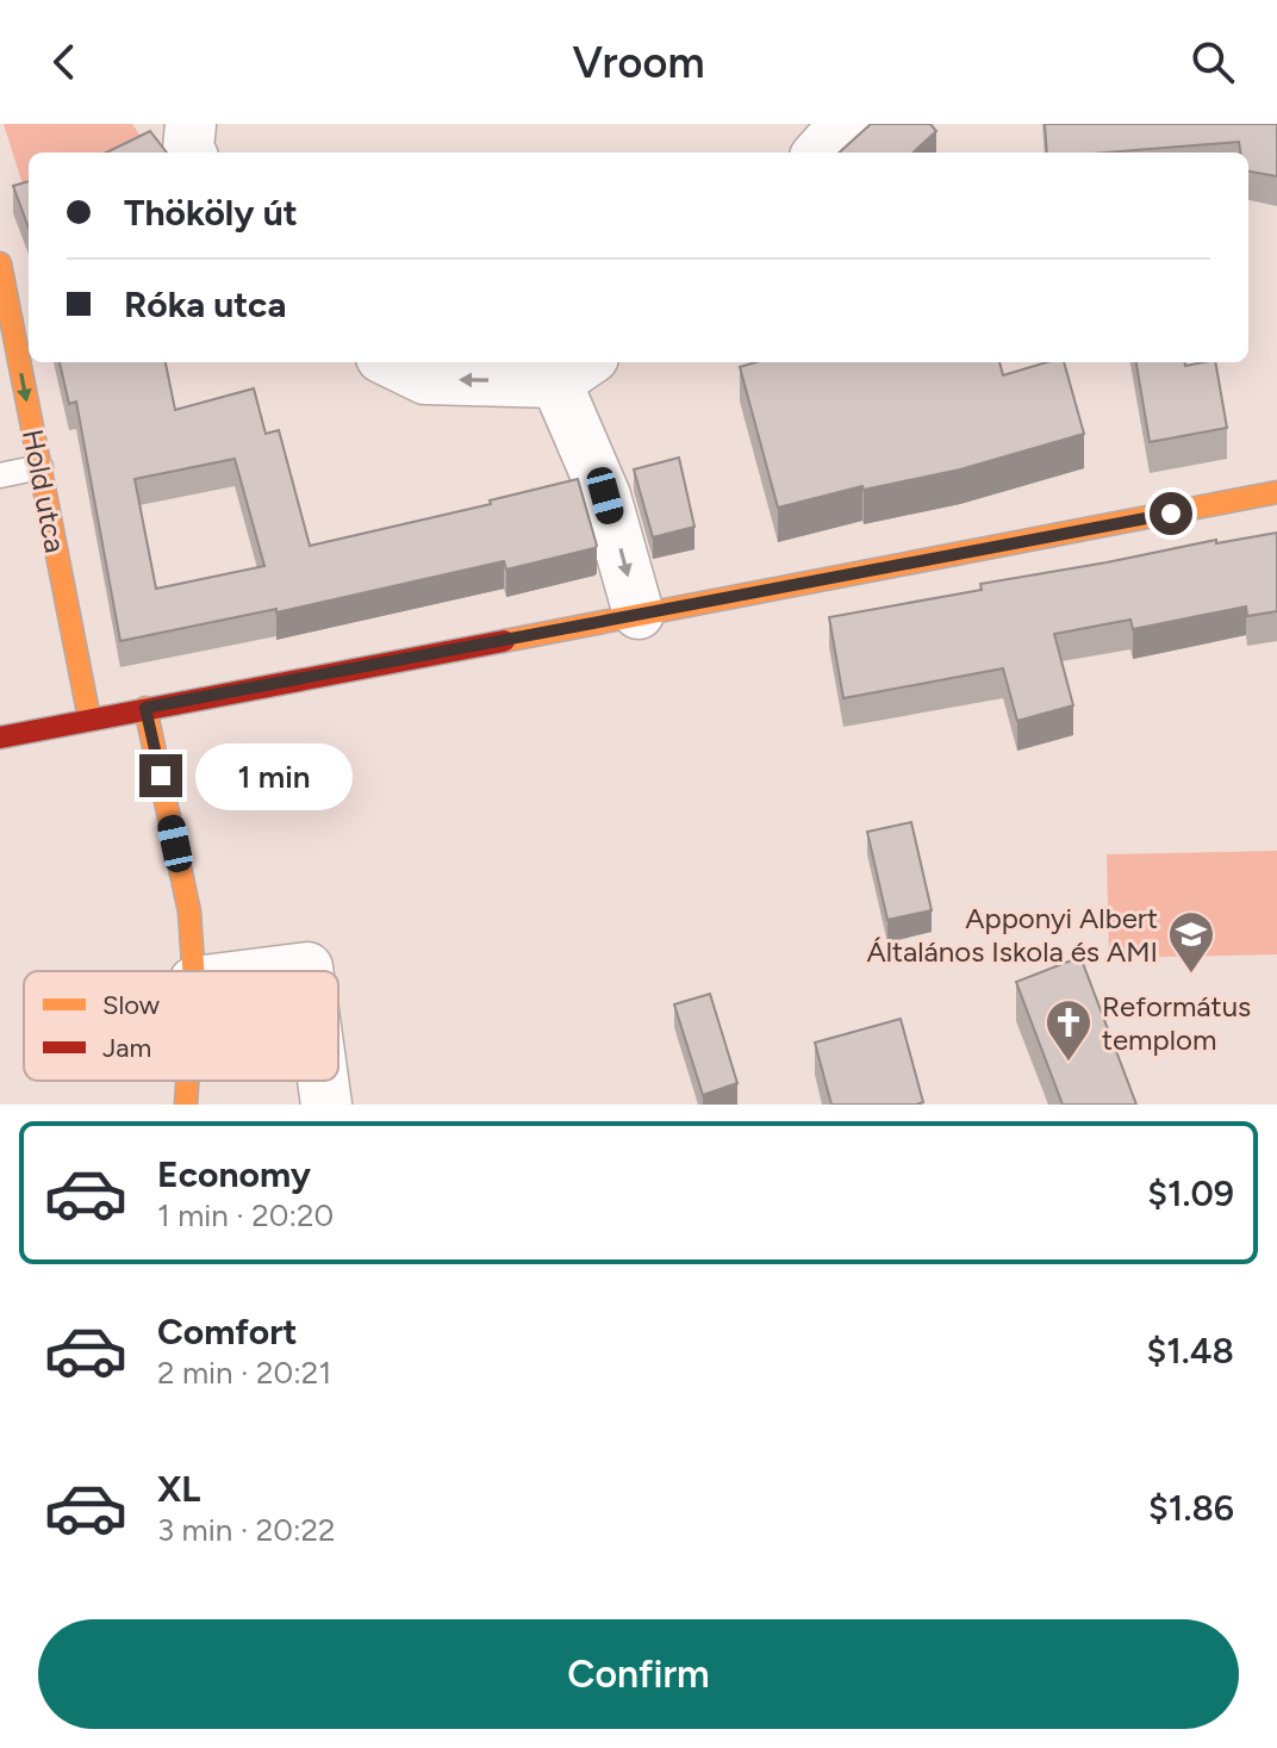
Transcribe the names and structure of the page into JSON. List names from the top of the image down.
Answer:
{
  "streets": {
    "street": ["Hold utca"]
  },
  "one_way": ["Hold utca"],
  "places": {
    "school or university": ["Apponyi Albert Általános Iskola és AMI"],
    "church": ["Református templom"]
  },
  "legend": ["Slow", "Jam"],
  "page": {
    "header": "Vroom",
    "banner": ["Thököly út", "Róka utca"],
    "bubble": "1 min",
    "list": [
      {
        "name": "Economy",
        "note": "1 min · 20:20",
        "value": "$1.09"
      },
      {
        "name": "Comfort",
        "note": "2 min · 20:21",
        "value": "$1.48"
      },
      {
        "name": "XL",
        "note": "3 min · 20:22",
        "value": "$1.86"
      }
    ],
    "buttons": "Confirm"
  }
}
